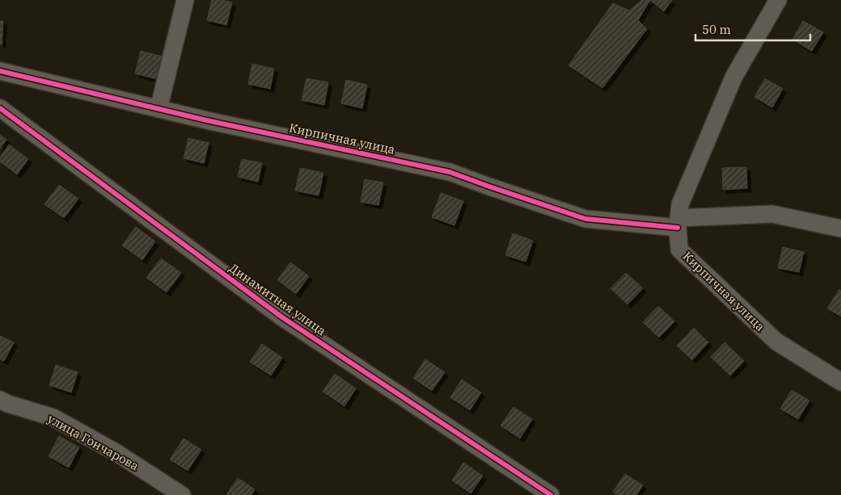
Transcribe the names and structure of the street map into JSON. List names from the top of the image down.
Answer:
{
  "streets": {
    "street": ["Кирпичная улица", "Динамитная улица", "улица Гончарова"]
  },
  "scale_bar": "50 m"
}
